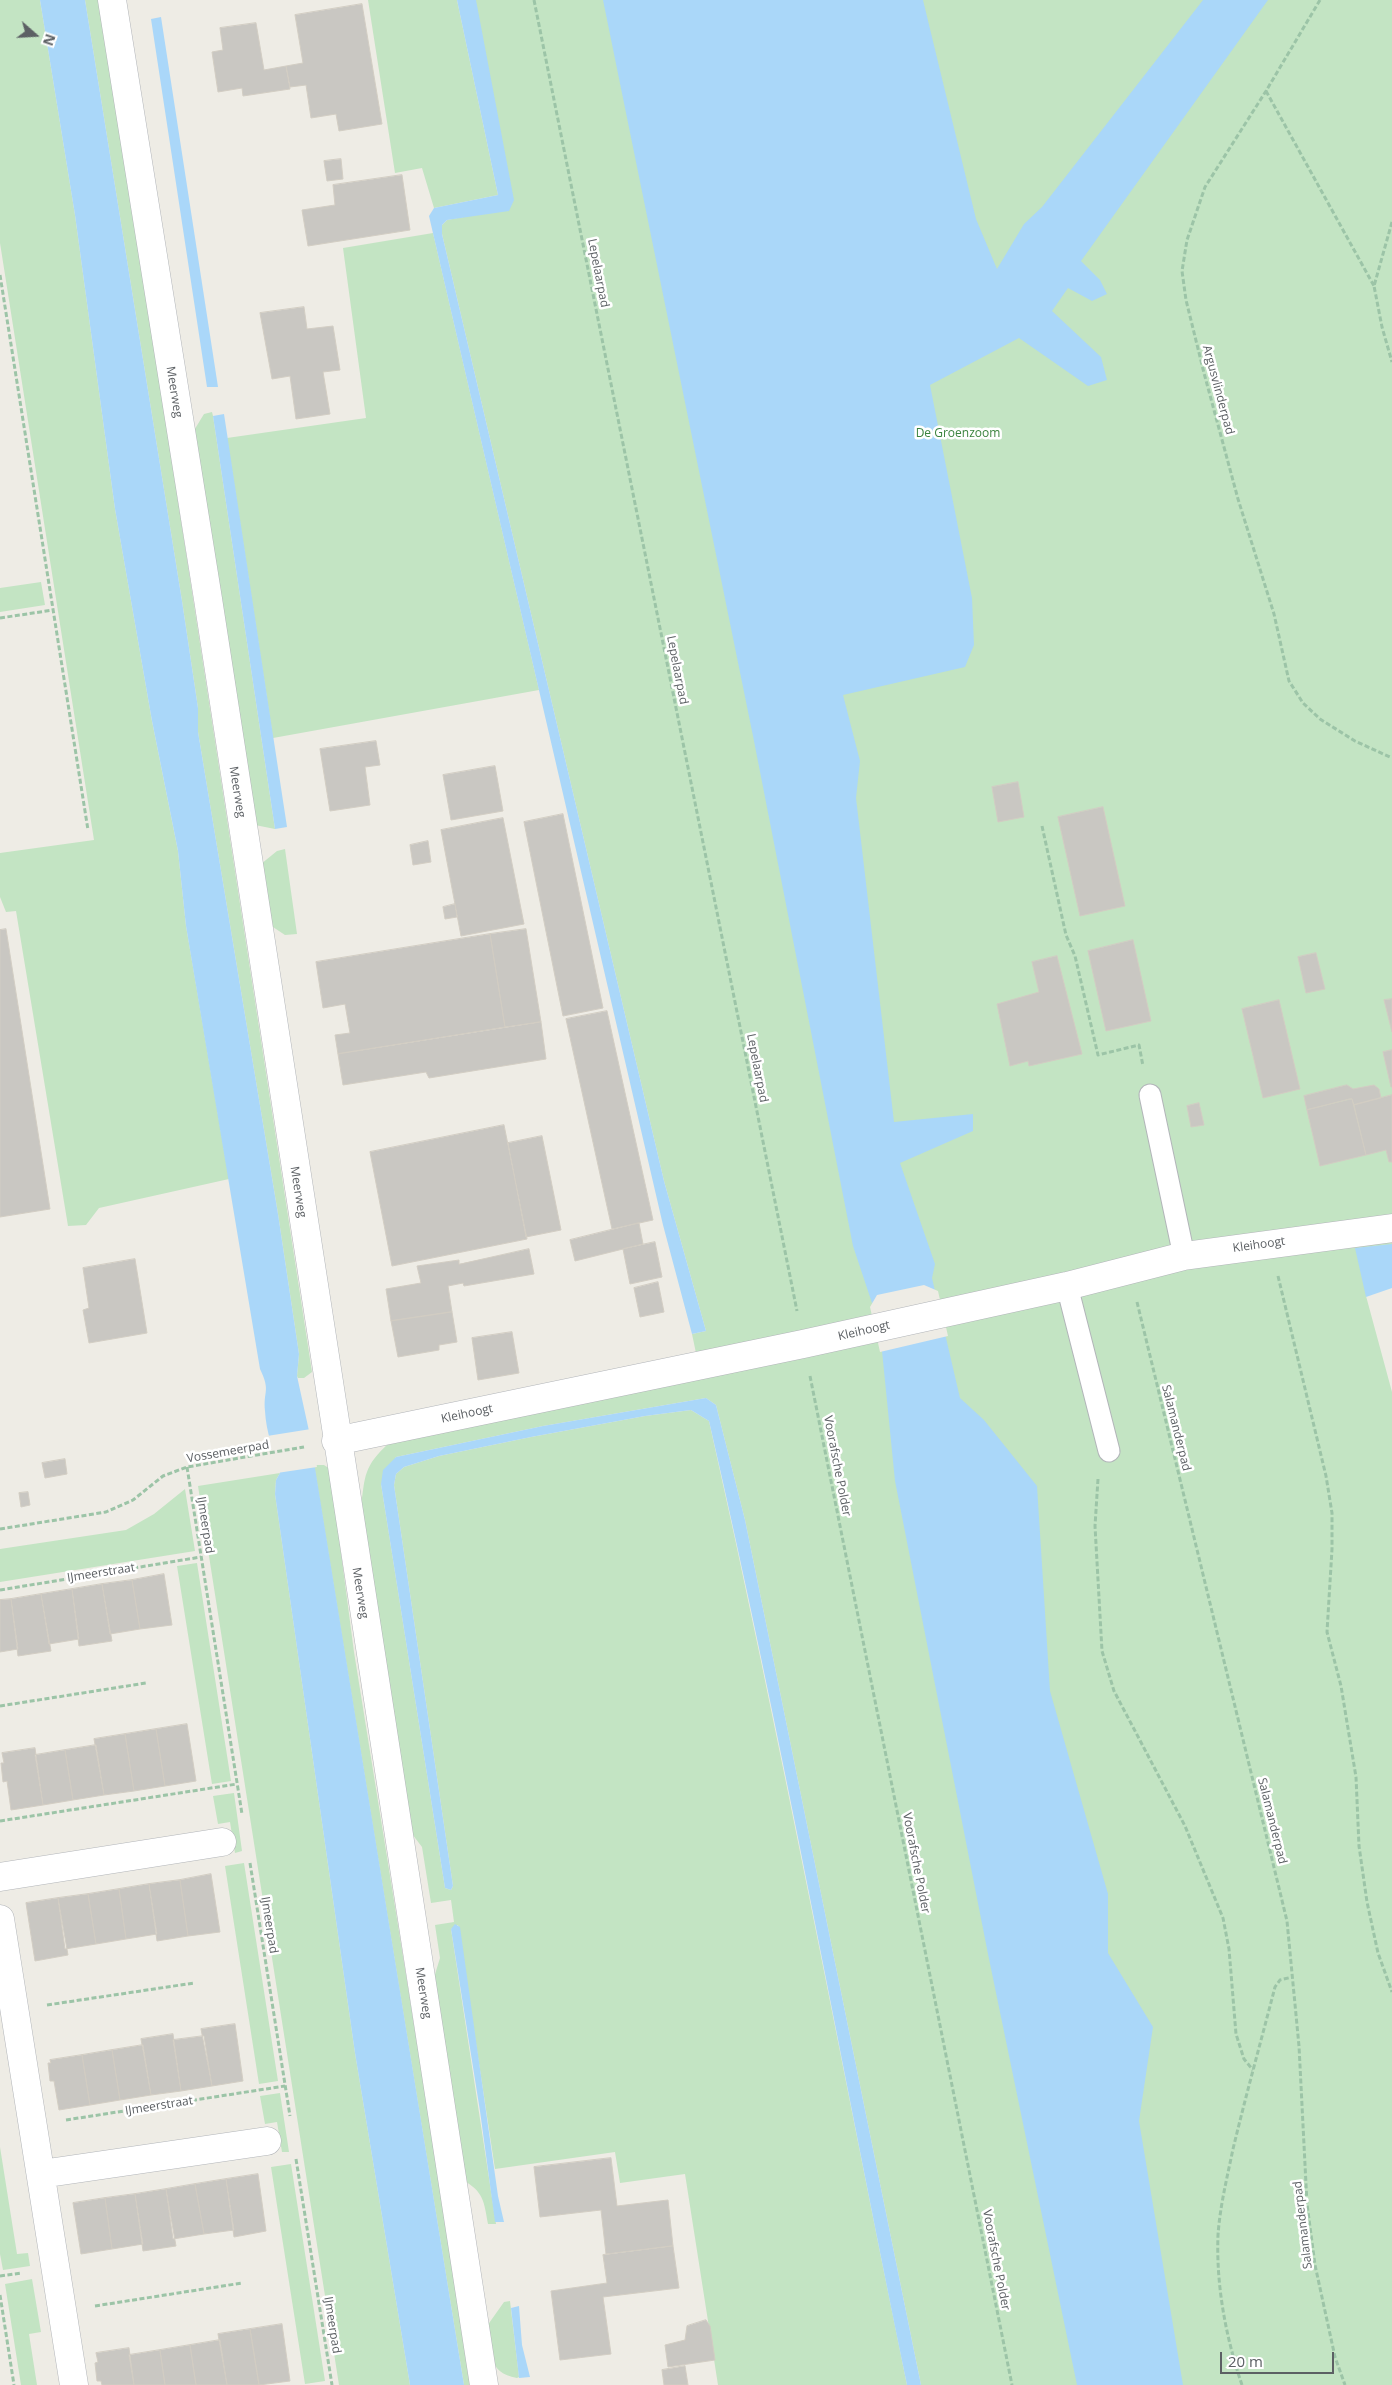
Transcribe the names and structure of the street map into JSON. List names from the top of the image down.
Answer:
{
  "streets": {
    "street": ["Meerweg", "Kleihoogt"],
    "path": [
      "Lepelaarpad",
      "Argusvlinderpad",
      "Salamanderpad",
      "Vossemeerpad",
      "Voorafsche Polder",
      "IJmeerpad",
      "IJmeerstraat"
    ]
  },
  "crossings": [
    ["Lepelaarpad", "Kleihoogt"],
    ["Lepelaarpad", "Voorafsche Polder"],
    ["Meerweg", "Kleihoogt"],
    ["Kleihoogt", "Salamanderpad"],
    ["Kleihoogt", "Voorafsche Polder"],
    ["Vossemeerpad", "IJmeerpad"],
    ["IJmeerpad", "IJmeerstraat"]
  ],
  "parks": ["De Groenzoom"],
  "scale_bar": "20 m",
  "north": "right"
}
